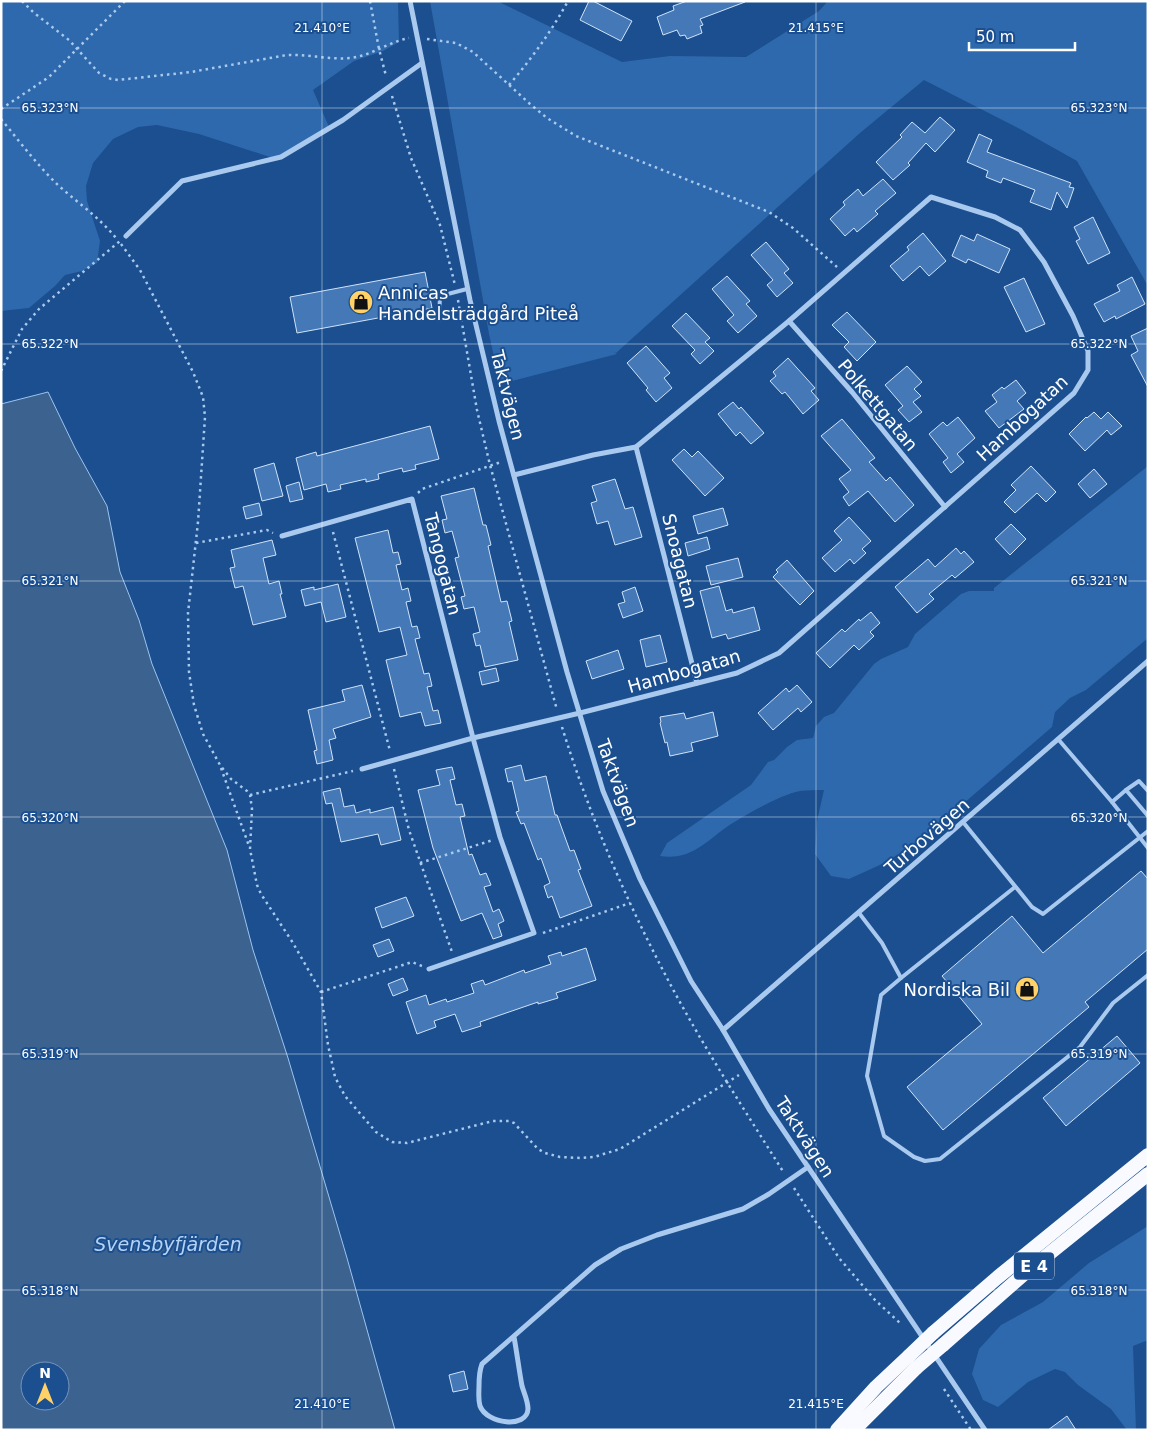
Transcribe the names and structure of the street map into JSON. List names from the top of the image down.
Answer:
{
  "streets": {
    "highway": ["E 4"],
    "street": [
      "Taktvägen",
      "Polkettgatan",
      "Hambogatan",
      "Snoagatan",
      "Tangogatan",
      "Turbovägen"
    ]
  },
  "crossings": [
    ["Taktvägen", "Hambogatan"],
    ["Taktvägen", "Turbovägen"],
    ["Polkettgatan", "Hambogatan"],
    ["Hambogatan", "Snoagatan"]
  ],
  "water": ["Svensbyfjärden"],
  "places": {
    "shop": ["Annicas Handelsträdgård Piteå", "Nordiska Bil"]
  },
  "scale_bar": "50 m",
  "north": "top",
  "coordinates": [
    "21.410°E",
    "21.415°E",
    "65.323°N",
    "65.322°N",
    "65.321°N",
    "65.320°N",
    "65.319°N",
    "65.318°N"
  ]
}
